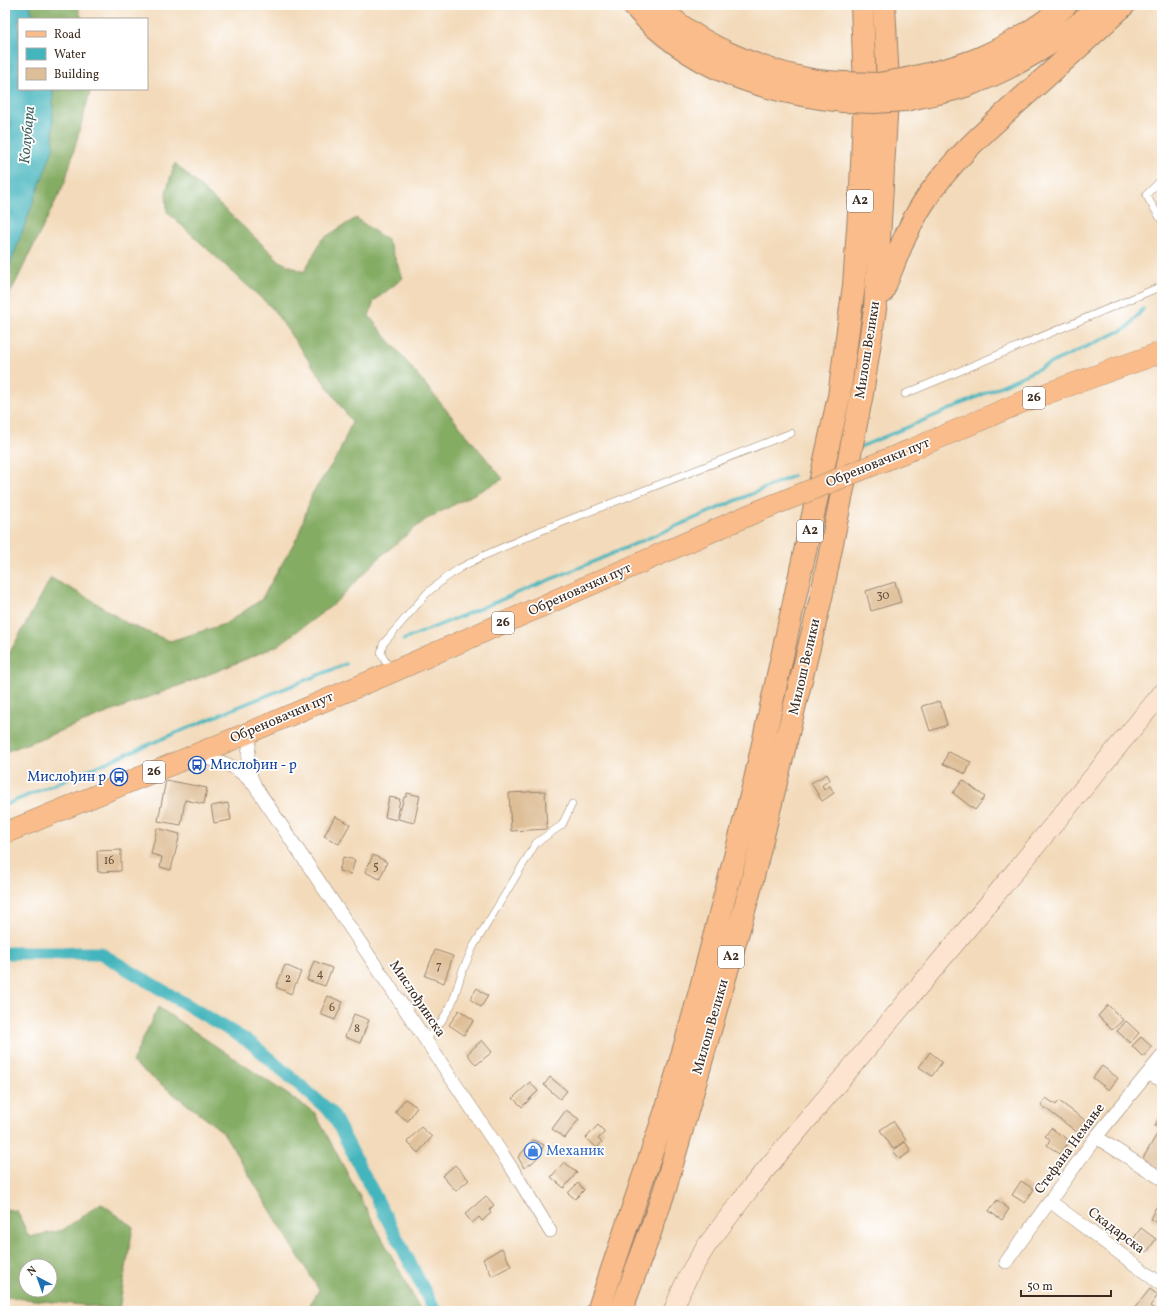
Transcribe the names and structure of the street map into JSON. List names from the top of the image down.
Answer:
{
  "streets": {
    "highway": ["A2", "Милош Велики"],
    "main road": ["26", "Обреновачки пут"],
    "street": ["Мислођинска", "Стефана Немање", "Скадарска"]
  },
  "crossings": [
    ["Обреновачки пут", "Мислођинска"],
    ["Стефана Немање", "Скадарска"]
  ],
  "water": ["Колубара"],
  "places": {
    "bus stop": ["Мислођин - р", "Мислођин р"],
    "shop": ["Механик"]
  },
  "house_numbers": [
    "30",
    "16",
    "5",
    "7",
    "4",
    "2",
    "6",
    "8"
  ],
  "legend": ["Road", "Water", "Building"],
  "scale_bar": "50 m",
  "north": "top left"
}
